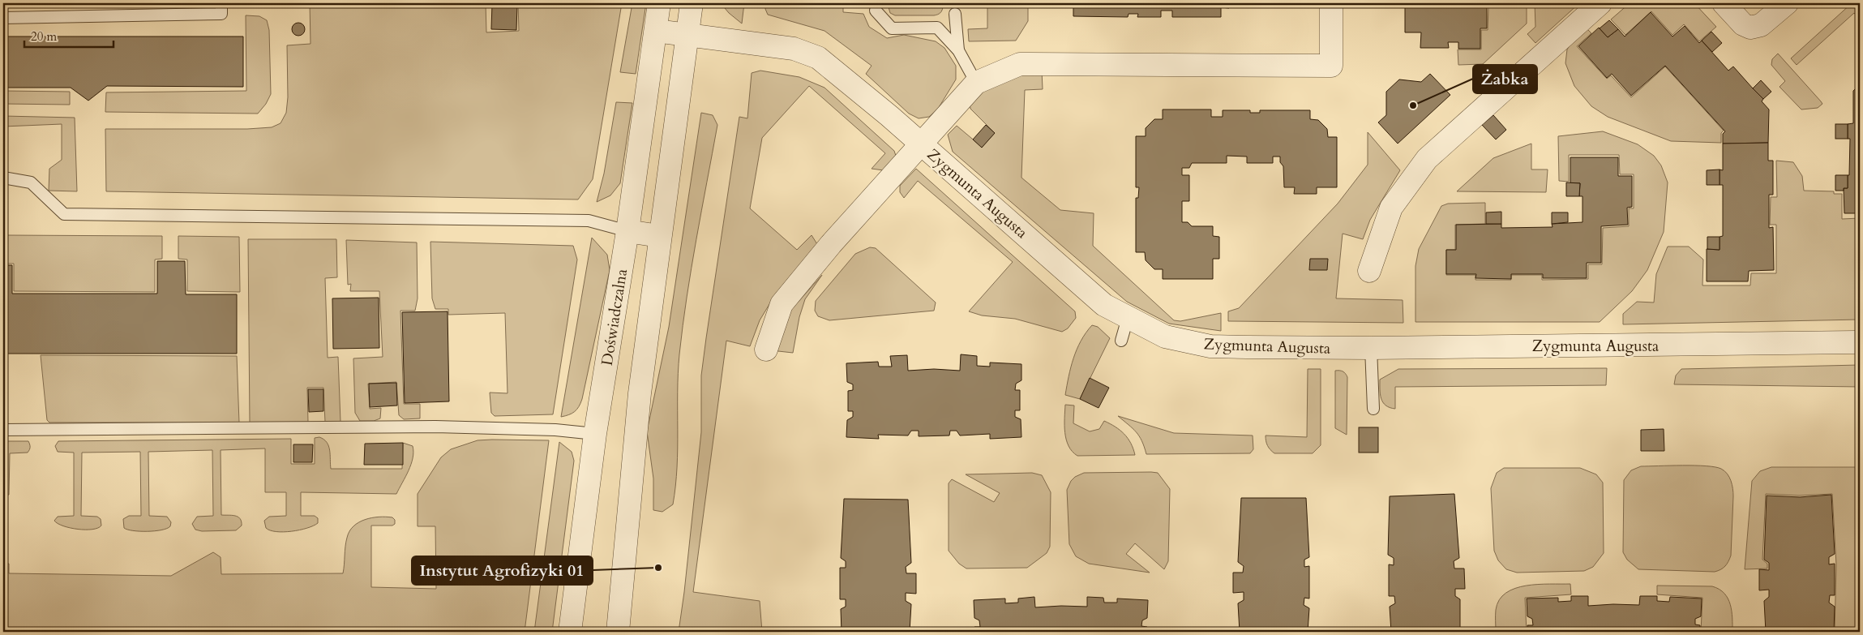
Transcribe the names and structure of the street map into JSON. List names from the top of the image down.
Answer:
{
  "streets": {
    "street": ["Zygmunta Augusta", "Doświadczalna"]
  },
  "crossings": [
    ["Zygmunta Augusta", "Doświadczalna"]
  ],
  "places": ["Żabka", "Instytut Agrofizyki 01"],
  "scale_bar": "20 m"
}
